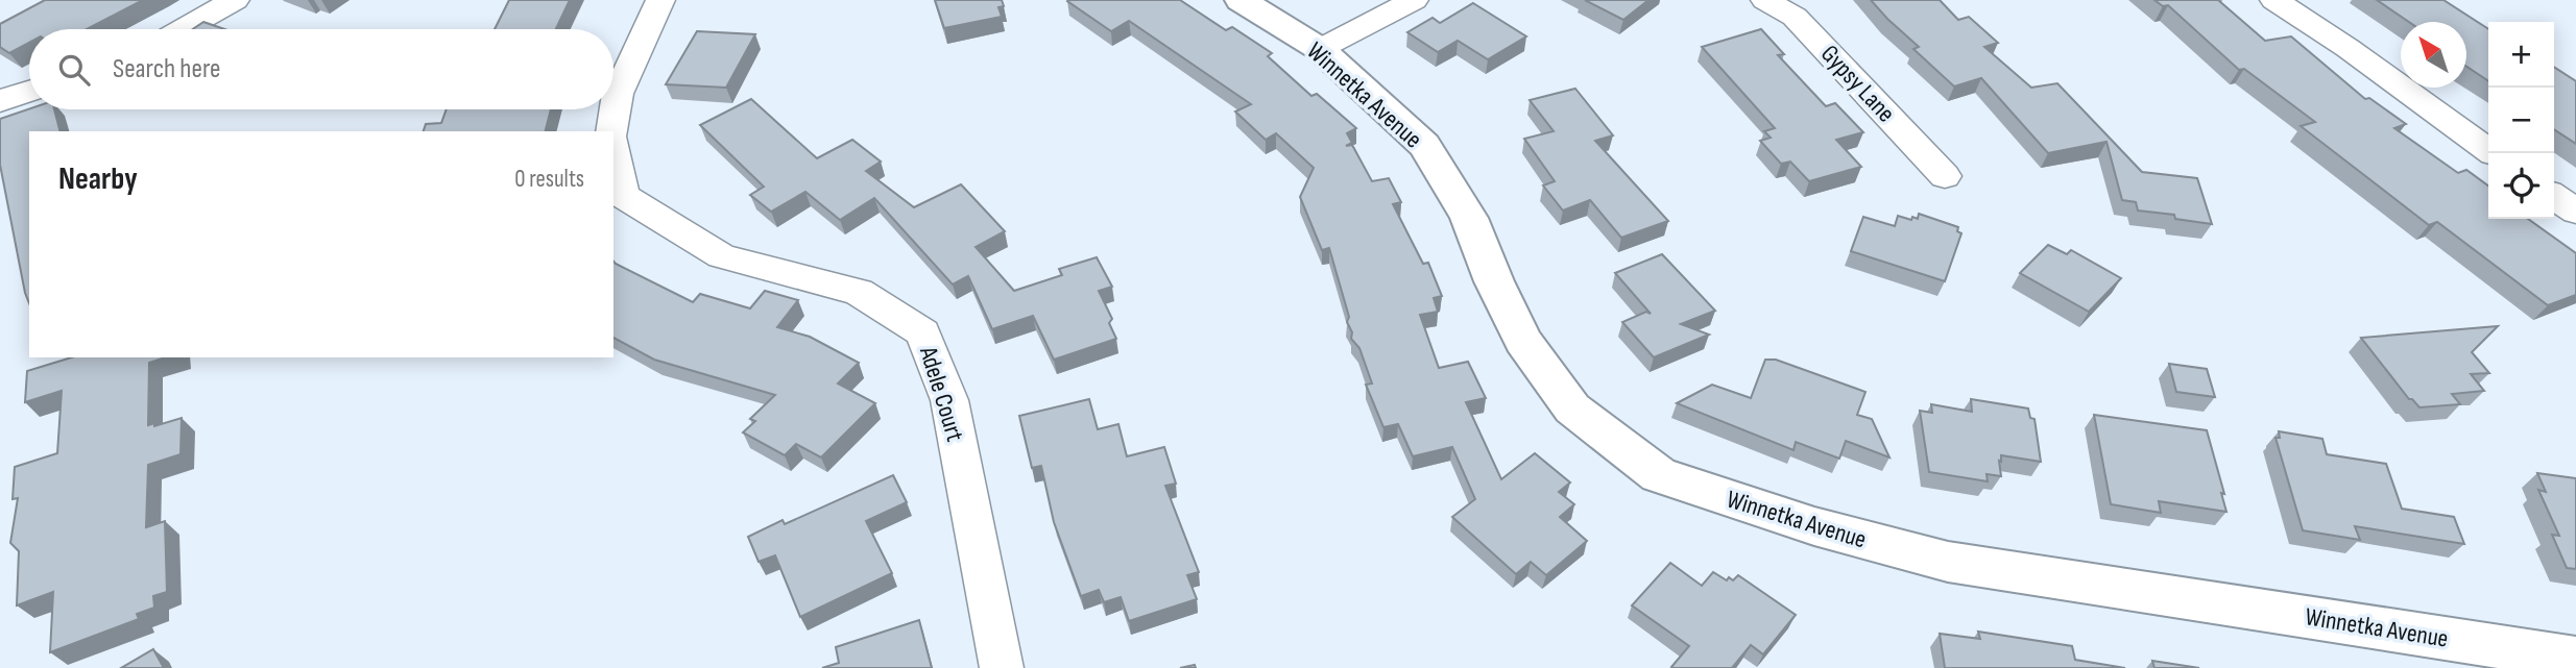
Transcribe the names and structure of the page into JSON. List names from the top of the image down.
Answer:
{
  "streets": {
    "main road": ["Winnetka Avenue"],
    "street": ["Gypsy Lane", "Adele Court"]
  },
  "north": "top left",
  "page": {
    "map_buttons": ["+", "−"],
    "search": "Search here",
    "heading": ["Nearby", "0 results"]
  }
}
